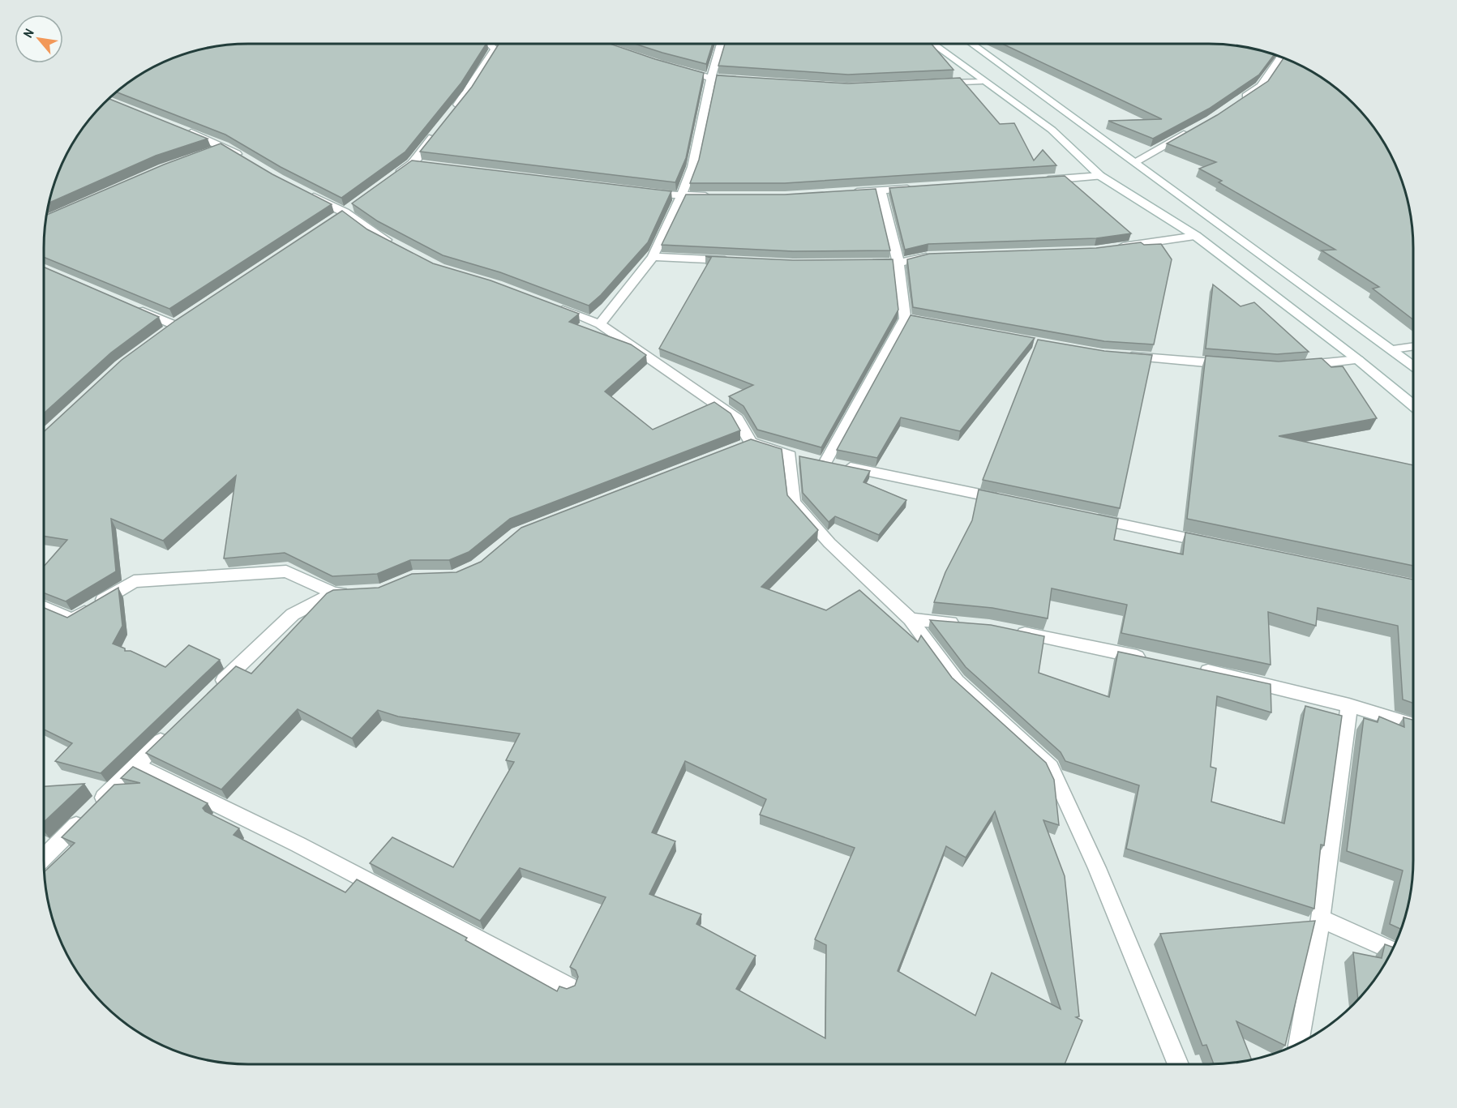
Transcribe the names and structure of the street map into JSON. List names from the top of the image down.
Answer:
{
  "north": "top left"
}
